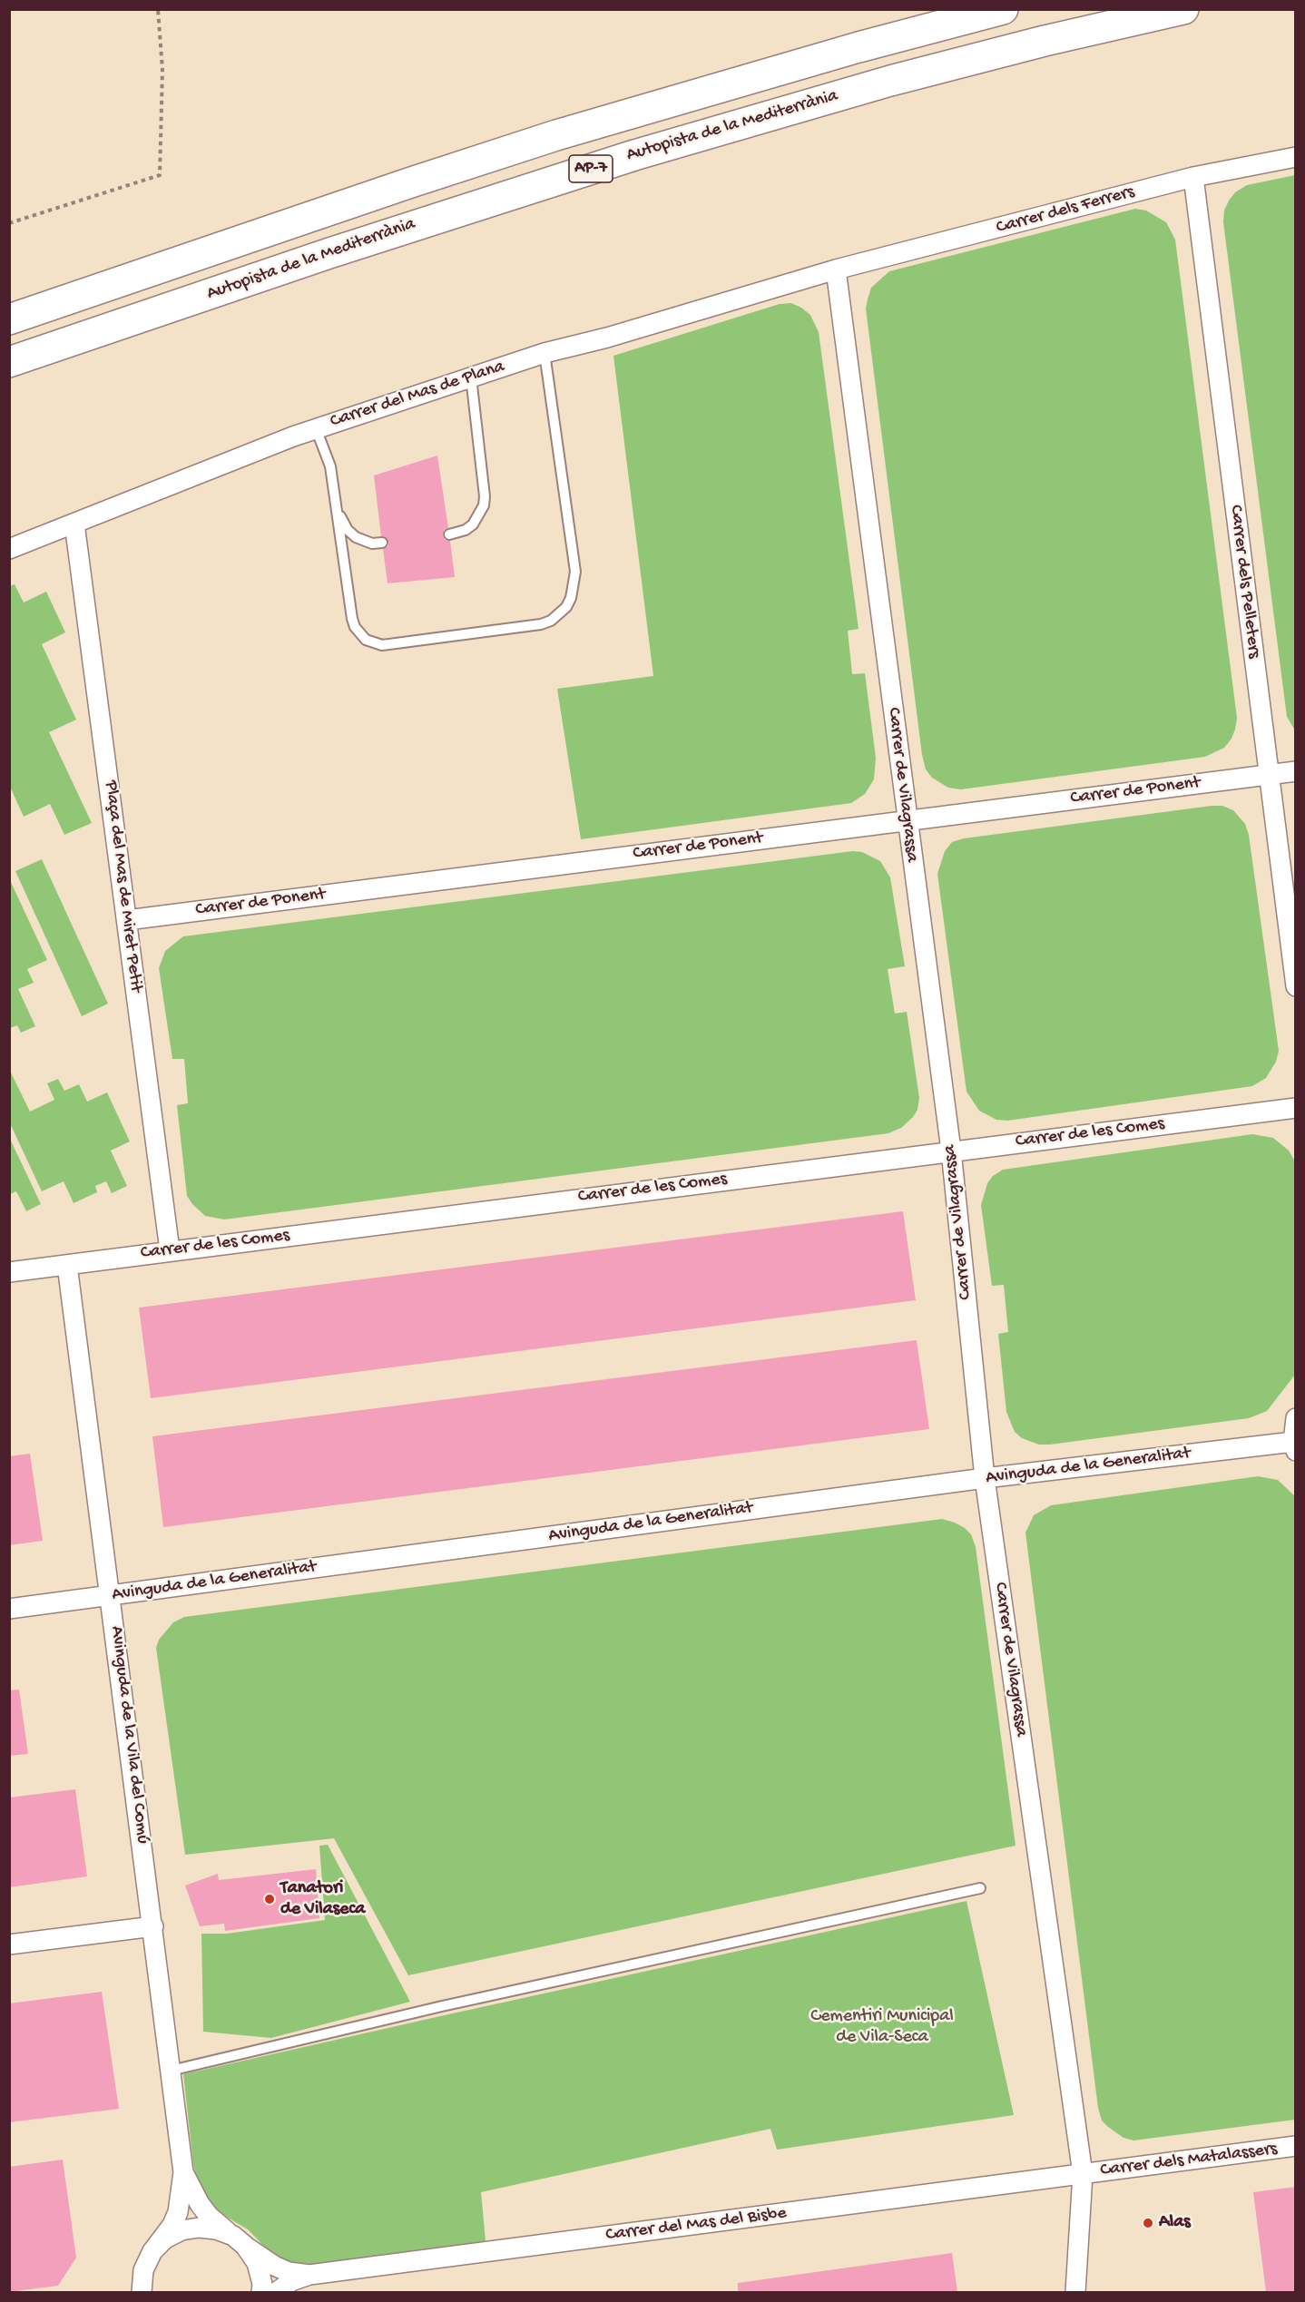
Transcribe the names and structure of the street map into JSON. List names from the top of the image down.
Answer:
{
  "streets": {
    "highway": ["Autopista de la Mediterrània", "AP-7"],
    "street": [
      "Carrer dels Ferrers",
      "Carrer del Mas de Plana",
      "Carrer dels Pelleters",
      "Carrer de Vilagrassa",
      "Carrer de Ponent",
      "Plaça del Mas de Miret Petit",
      "Carrer de les Comes",
      "Avinguda de la Generalitat",
      "Avinguda de la Vila del Comú",
      "Carrer dels Matalassers",
      "Carrer del Mas del Bisbe"
    ]
  },
  "crossings": [
    ["Carrer dels Ferrers", "Carrer del Mas de Plana"],
    ["Carrer dels Ferrers", "Carrer dels Pelleters"],
    ["Carrer dels Ferrers", "Carrer de Vilagrassa"],
    ["Carrer del Mas de Plana", "Carrer de Vilagrassa"],
    ["Carrer del Mas de Plana", "Plaça del Mas de Miret Petit"],
    ["Carrer dels Pelleters", "Carrer de Ponent"],
    ["Carrer de Vilagrassa", "Carrer de Ponent"],
    ["Carrer de Vilagrassa", "Carrer de les Comes"],
    ["Carrer de Vilagrassa", "Avinguda de la Generalitat"],
    ["Carrer de Vilagrassa", "Carrer dels Matalassers"],
    ["Carrer de Vilagrassa", "Carrer del Mas del Bisbe"],
    ["Carrer de Ponent", "Plaça del Mas de Miret Petit"],
    ["Plaça del Mas de Miret Petit", "Carrer de les Comes"],
    ["Carrer de les Comes", "Avinguda de la Vila del Comú"],
    ["Avinguda de la Generalitat", "Avinguda de la Vila del Comú"],
    ["Avinguda de la Vila del Comú", "Carrer del Mas del Bisbe"],
    ["Carrer dels Matalassers", "Carrer del Mas del Bisbe"]
  ],
  "parks": ["Cementiri Municipal de Vila-Seca"],
  "places": ["Tanatori de Vilaseca", "Alas"]
}
